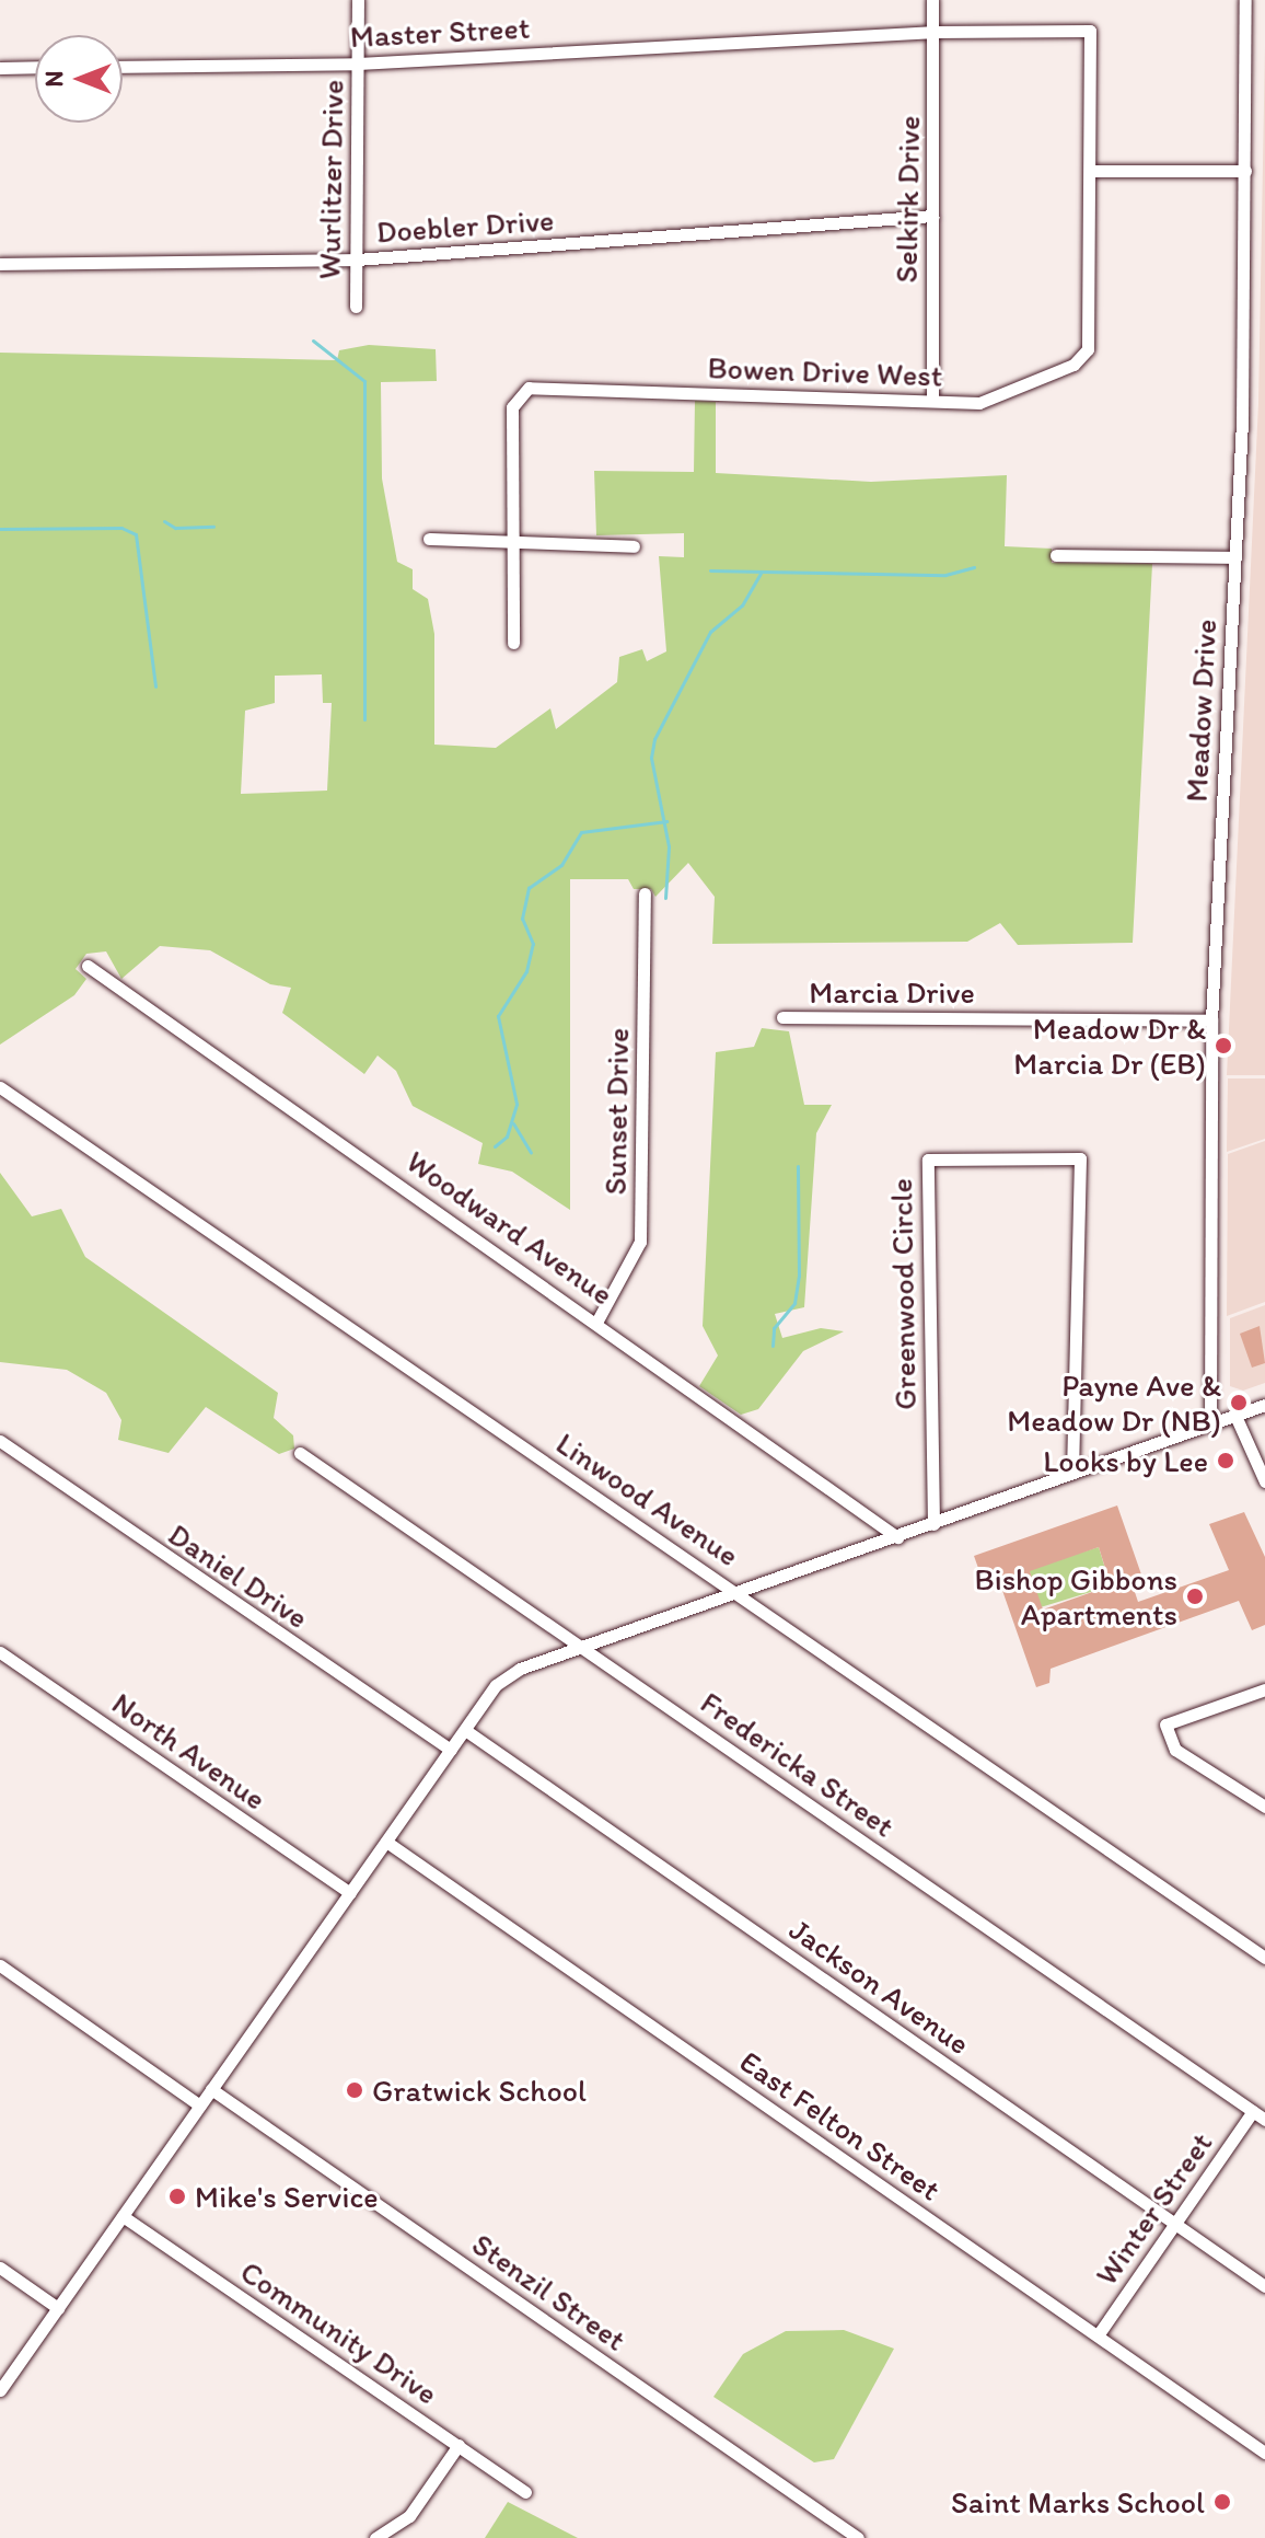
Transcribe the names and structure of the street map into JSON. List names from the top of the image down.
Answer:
{
  "streets": {
    "street": [
      "Master Street",
      "Wurlitzer Drive",
      "Selkirk Drive",
      "Doebler Drive",
      "Bowen Drive West",
      "Meadow Drive",
      "Marcia Drive",
      "Sunset Drive",
      "Woodward Avenue",
      "Greenwood Circle",
      "Linwood Avenue",
      "Daniel Drive",
      "North Avenue",
      "Fredericka Street",
      "Jackson Avenue",
      "East Felton Street",
      "Winter Street",
      "Stenzil Street",
      "Community Drive"
    ]
  },
  "crossings": [
    ["Master Street", "Wurlitzer Drive"],
    ["Master Street", "Selkirk Drive"],
    ["Master Street", "Bowen Drive West"],
    ["Wurlitzer Drive", "Doebler Drive"],
    ["Selkirk Drive", "Doebler Drive"],
    ["Selkirk Drive", "Bowen Drive West"],
    ["Meadow Drive", "Marcia Drive"],
    ["Sunset Drive", "Woodward Avenue"],
    ["Fredericka Street", "Winter Street"],
    ["Jackson Avenue", "Winter Street"],
    ["East Felton Street", "Winter Street"]
  ],
  "places": [
    "Meadow Dr & Marcia Dr (EB)",
    "Payne Ave & Meadow Dr (NB)",
    "Looks by Lee",
    "Bishop Gibbons Apartments",
    "Gratwick School",
    "Mike's Service",
    "Saint Marks School"
  ],
  "north": "left"
}
